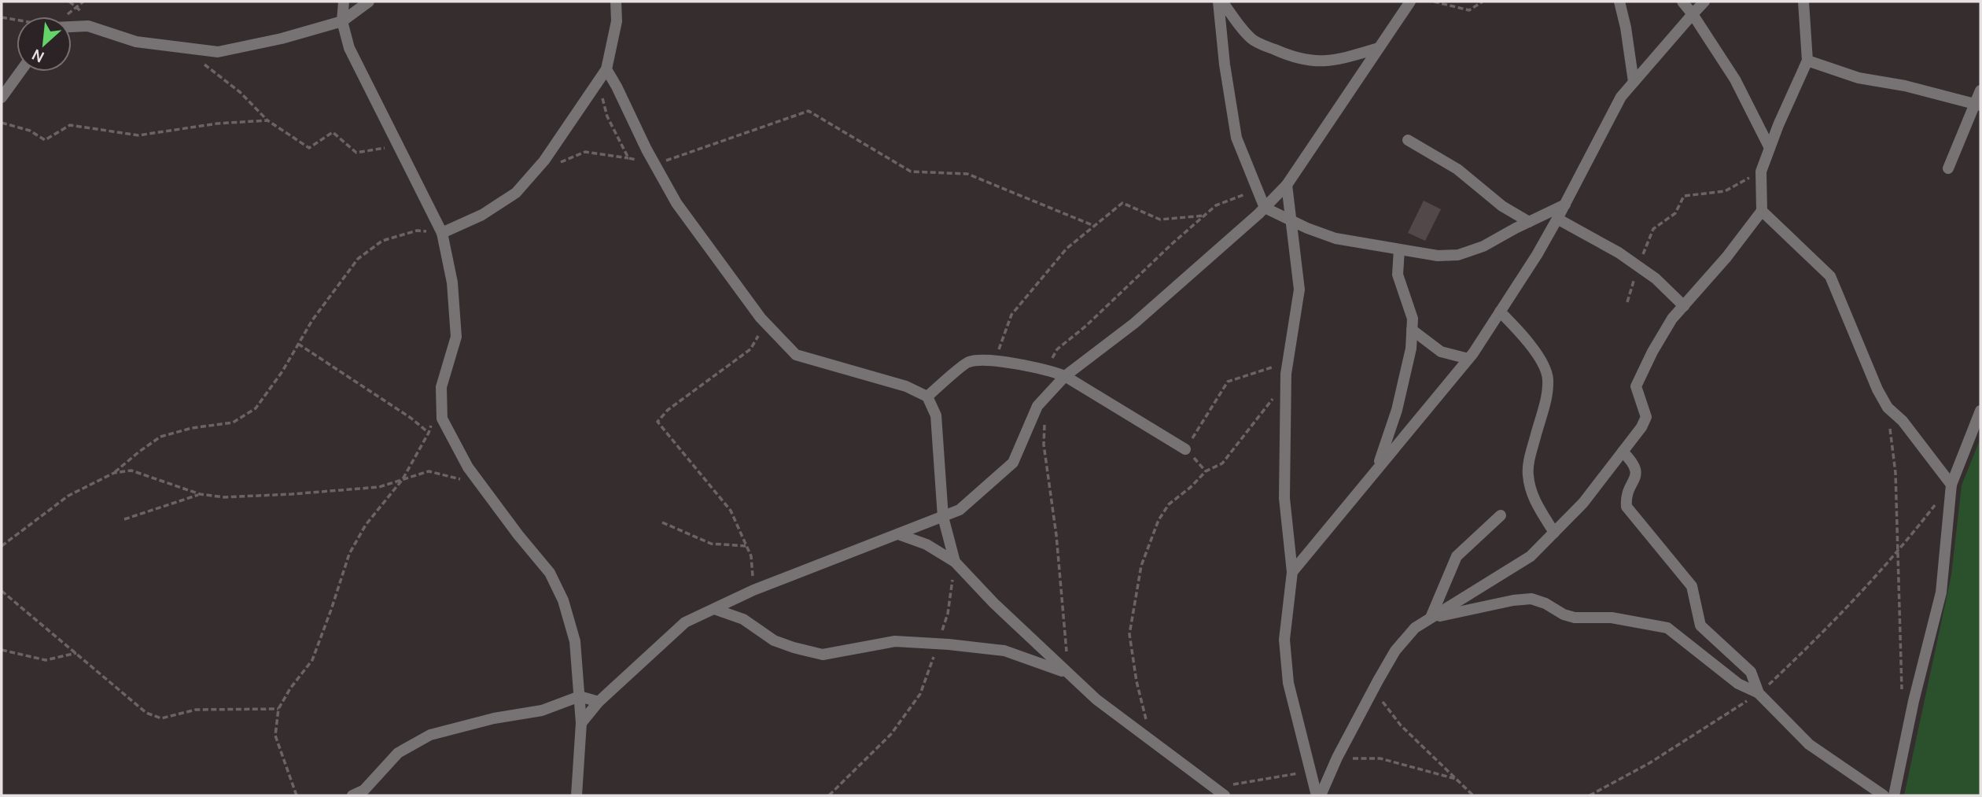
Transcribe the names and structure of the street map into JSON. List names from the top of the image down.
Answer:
{
  "north": "bottom left"
}
